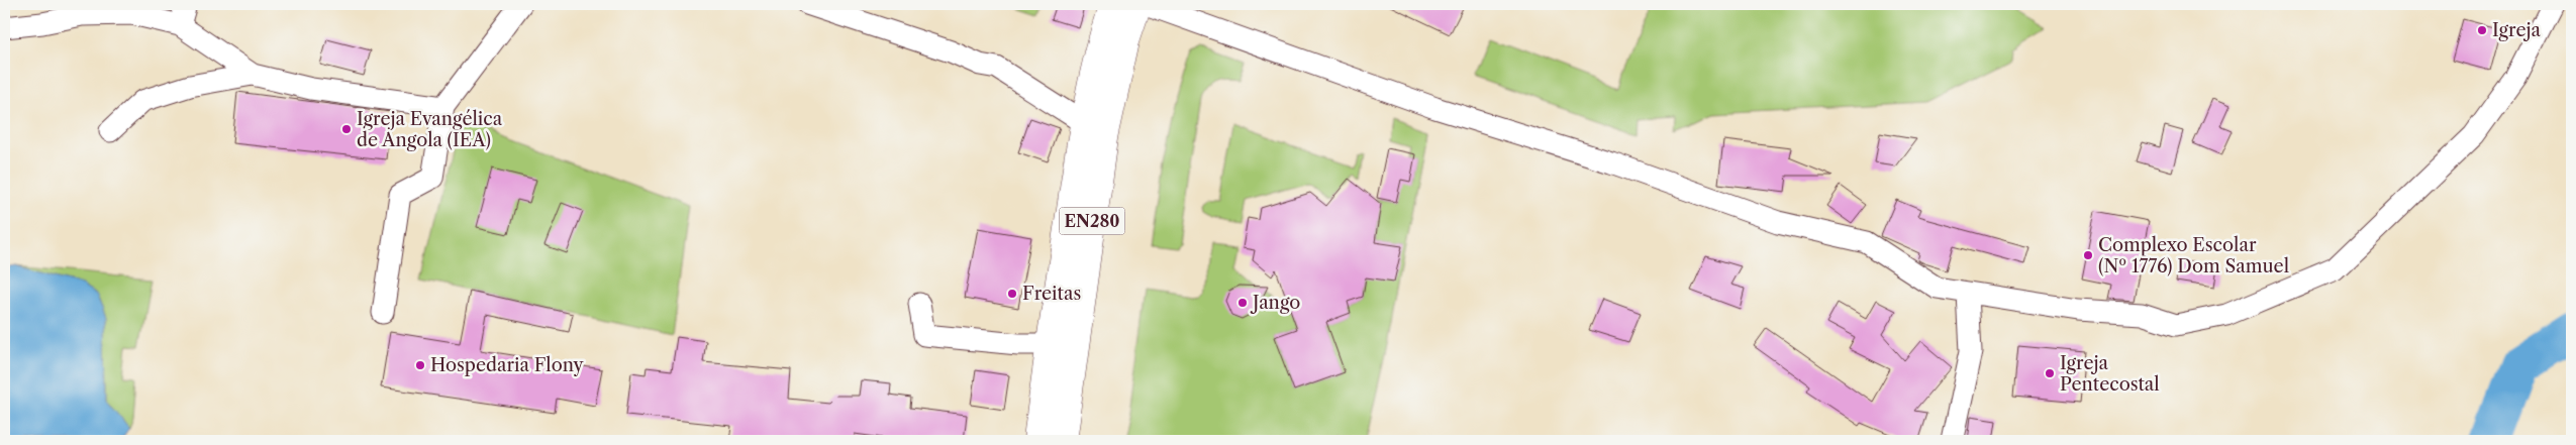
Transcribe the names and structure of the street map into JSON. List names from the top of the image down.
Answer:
{
  "streets": {
    "main road": ["EN280"]
  },
  "places": [
    "Igreja",
    "Igreja Evangélica de Angola (IEA)",
    "Complexo Escolar (Nº 1776) Dom Samuel",
    "Freitas",
    "Jango",
    "Hospedaria Flony",
    "Igreja Pentecostal"
  ]
}
